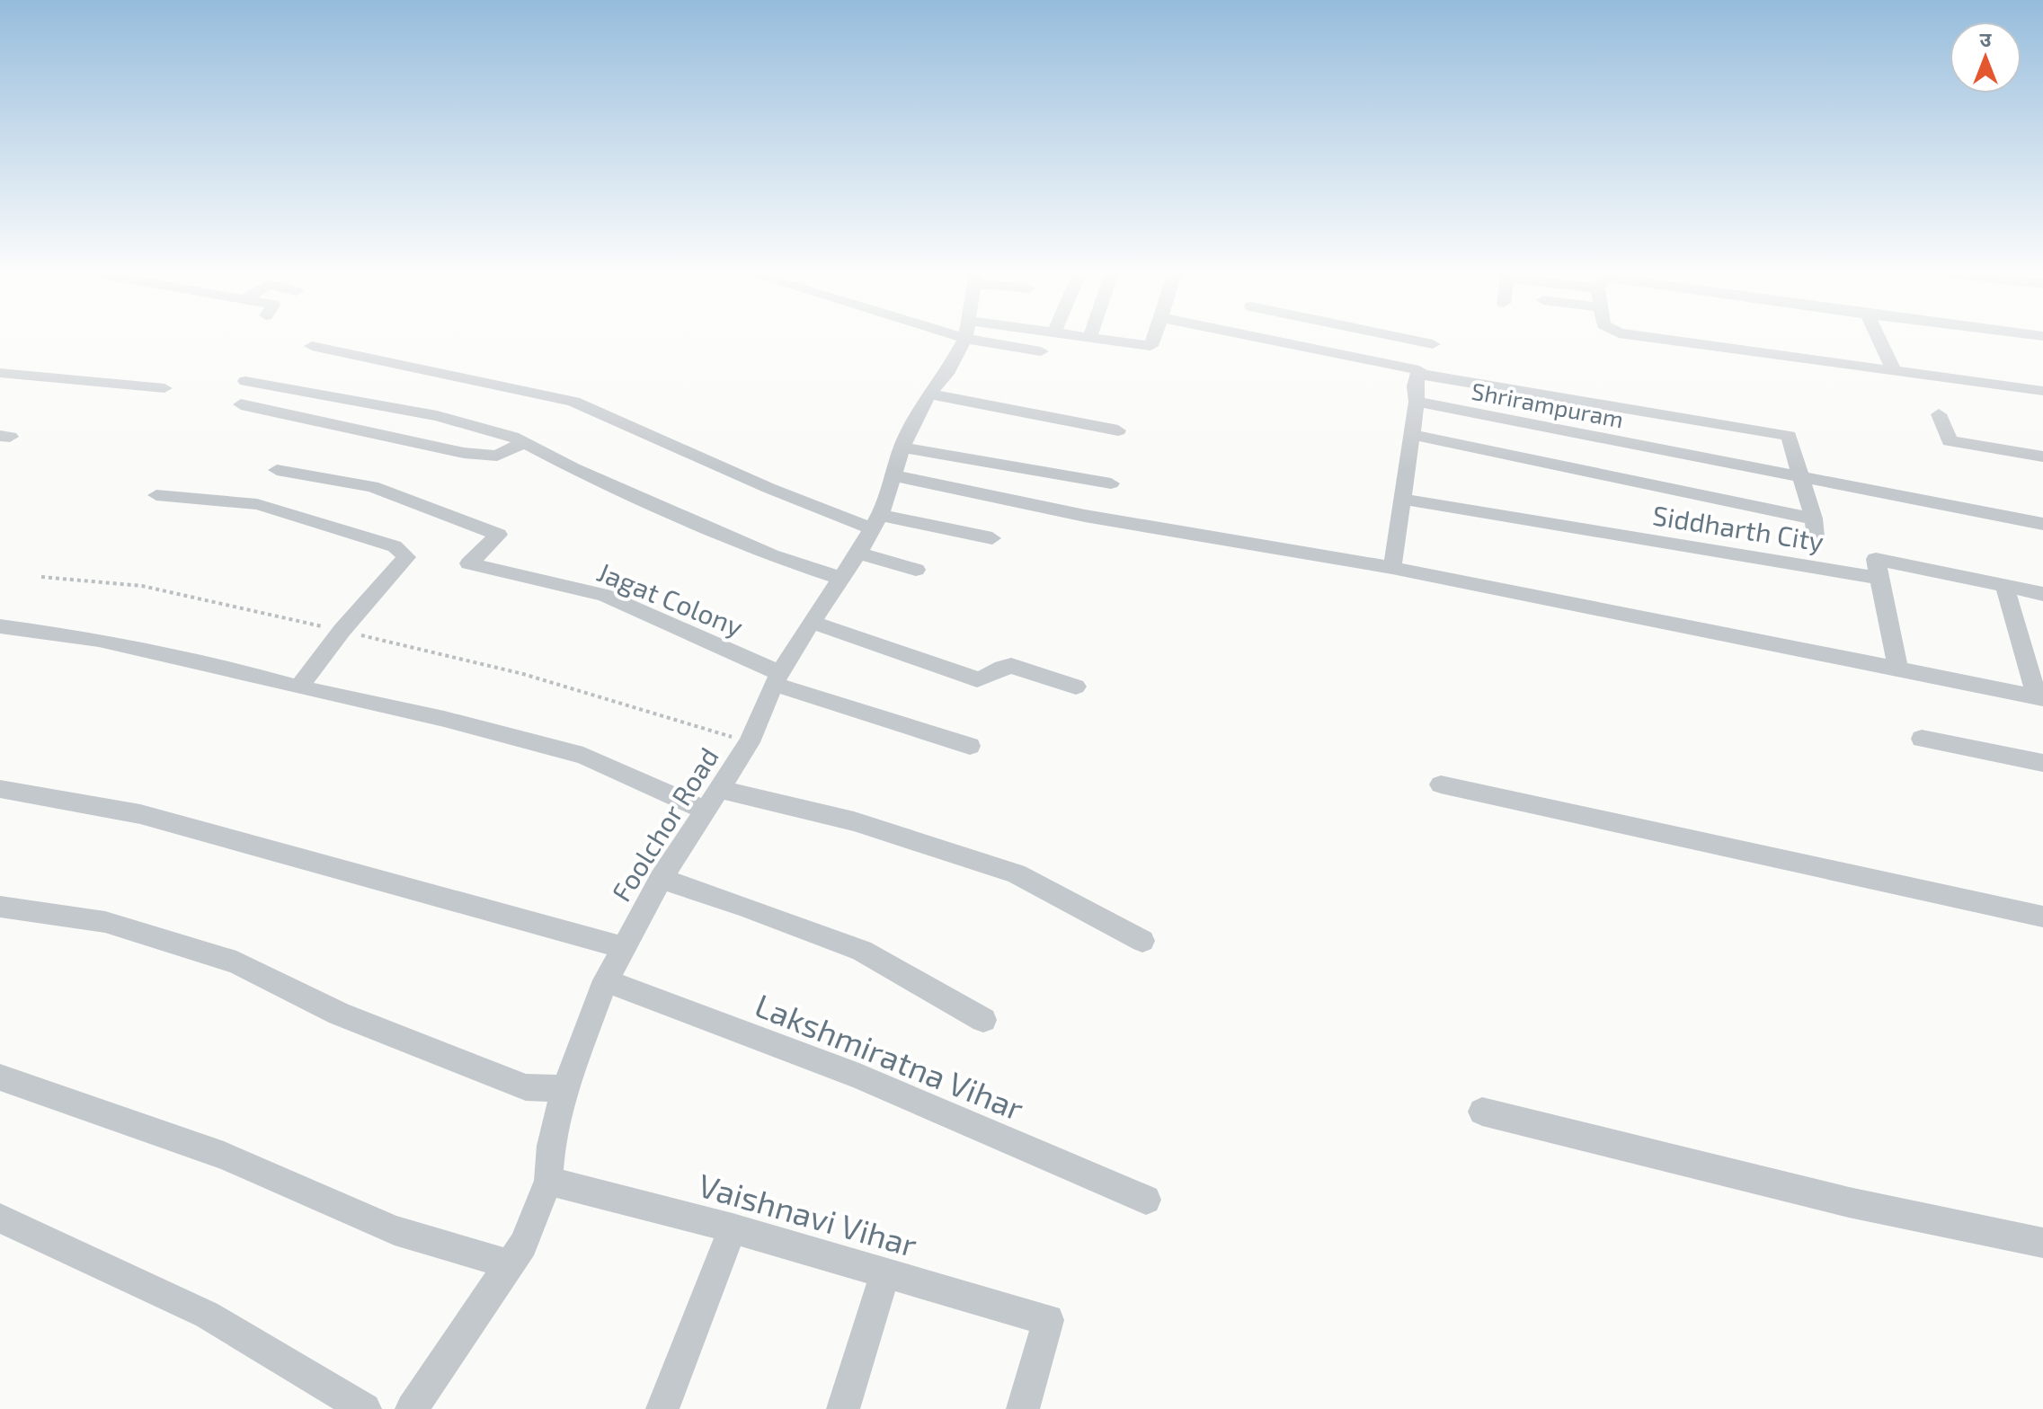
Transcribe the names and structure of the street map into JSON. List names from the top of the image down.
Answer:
{
  "streets": {
    "street": [
      "Shrirampuram",
      "Siddharth City",
      "Jagat Colony",
      "Foolchor Road",
      "Lakshmiratna Vihar",
      "Vaishnavi Vihar"
    ]
  },
  "crossings": [
    ["Jagat Colony", "Foolchor Road"],
    ["Foolchor Road", "Lakshmiratna Vihar"],
    ["Foolchor Road", "Vaishnavi Vihar"]
  ],
  "north": "top"
}
